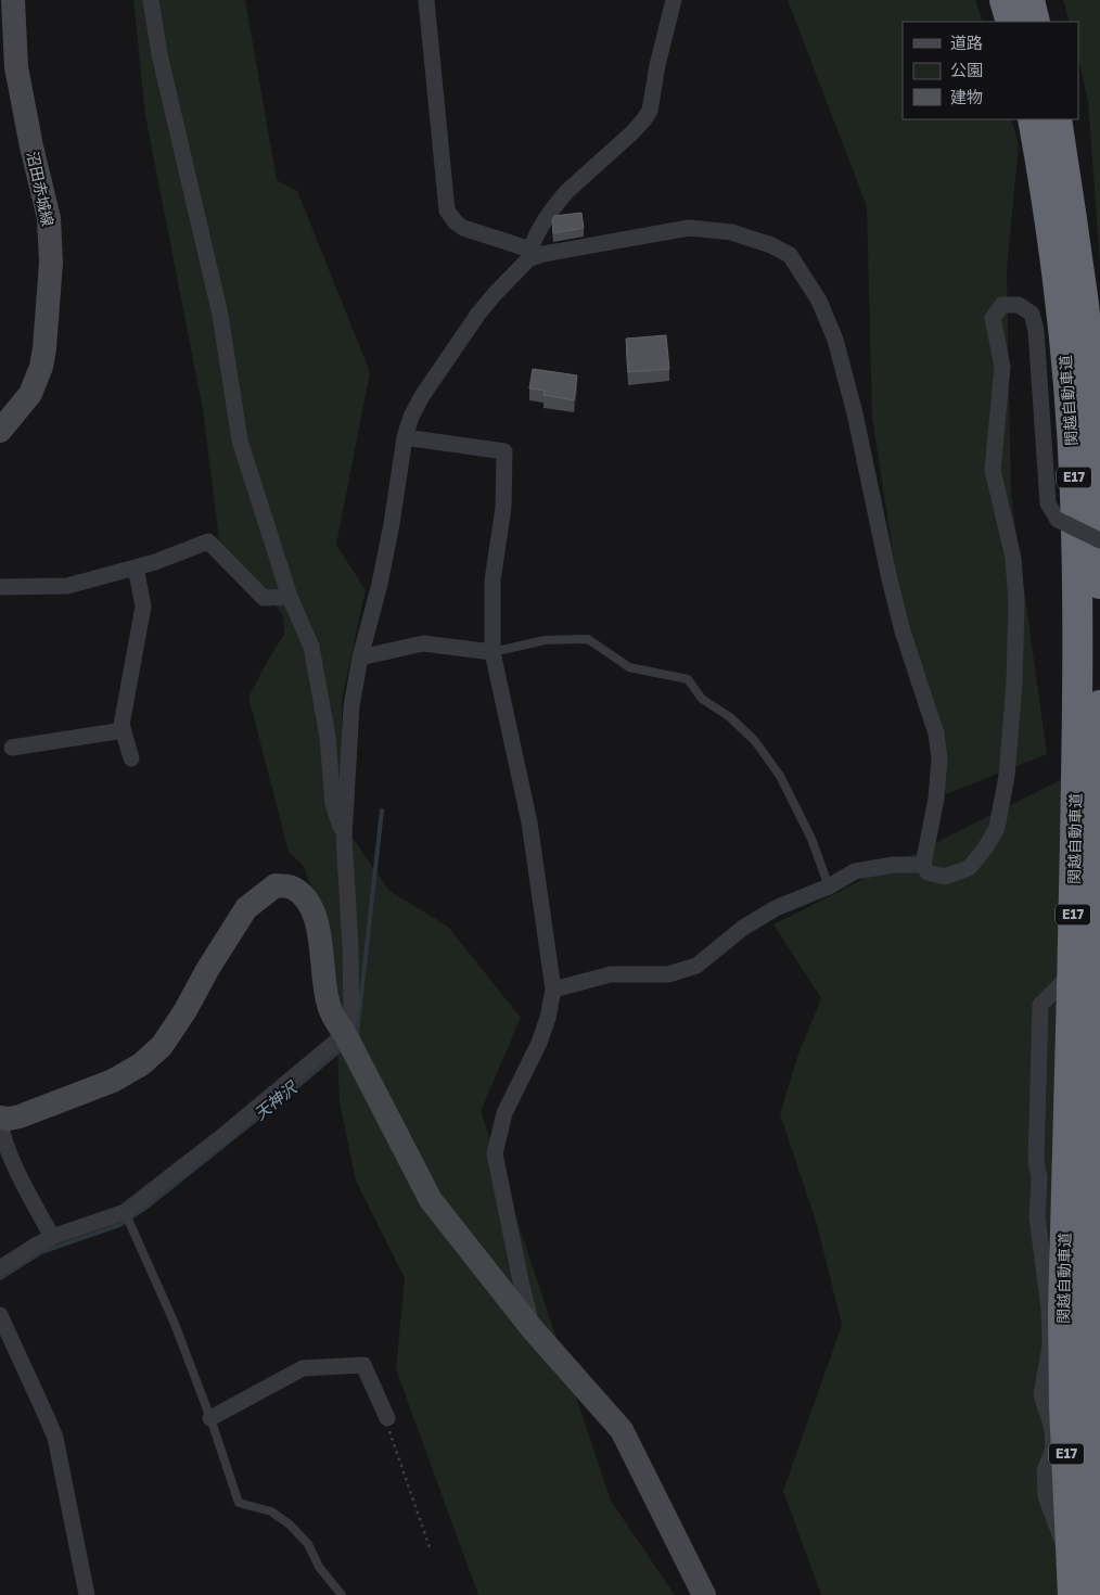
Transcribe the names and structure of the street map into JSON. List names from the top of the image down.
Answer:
{
  "streets": {
    "highway": ["関越自動車道", "E17"],
    "street": ["沼田赤城線"]
  },
  "water": ["天神沢"],
  "legend": ["道路", "公園", "建物"]
}
